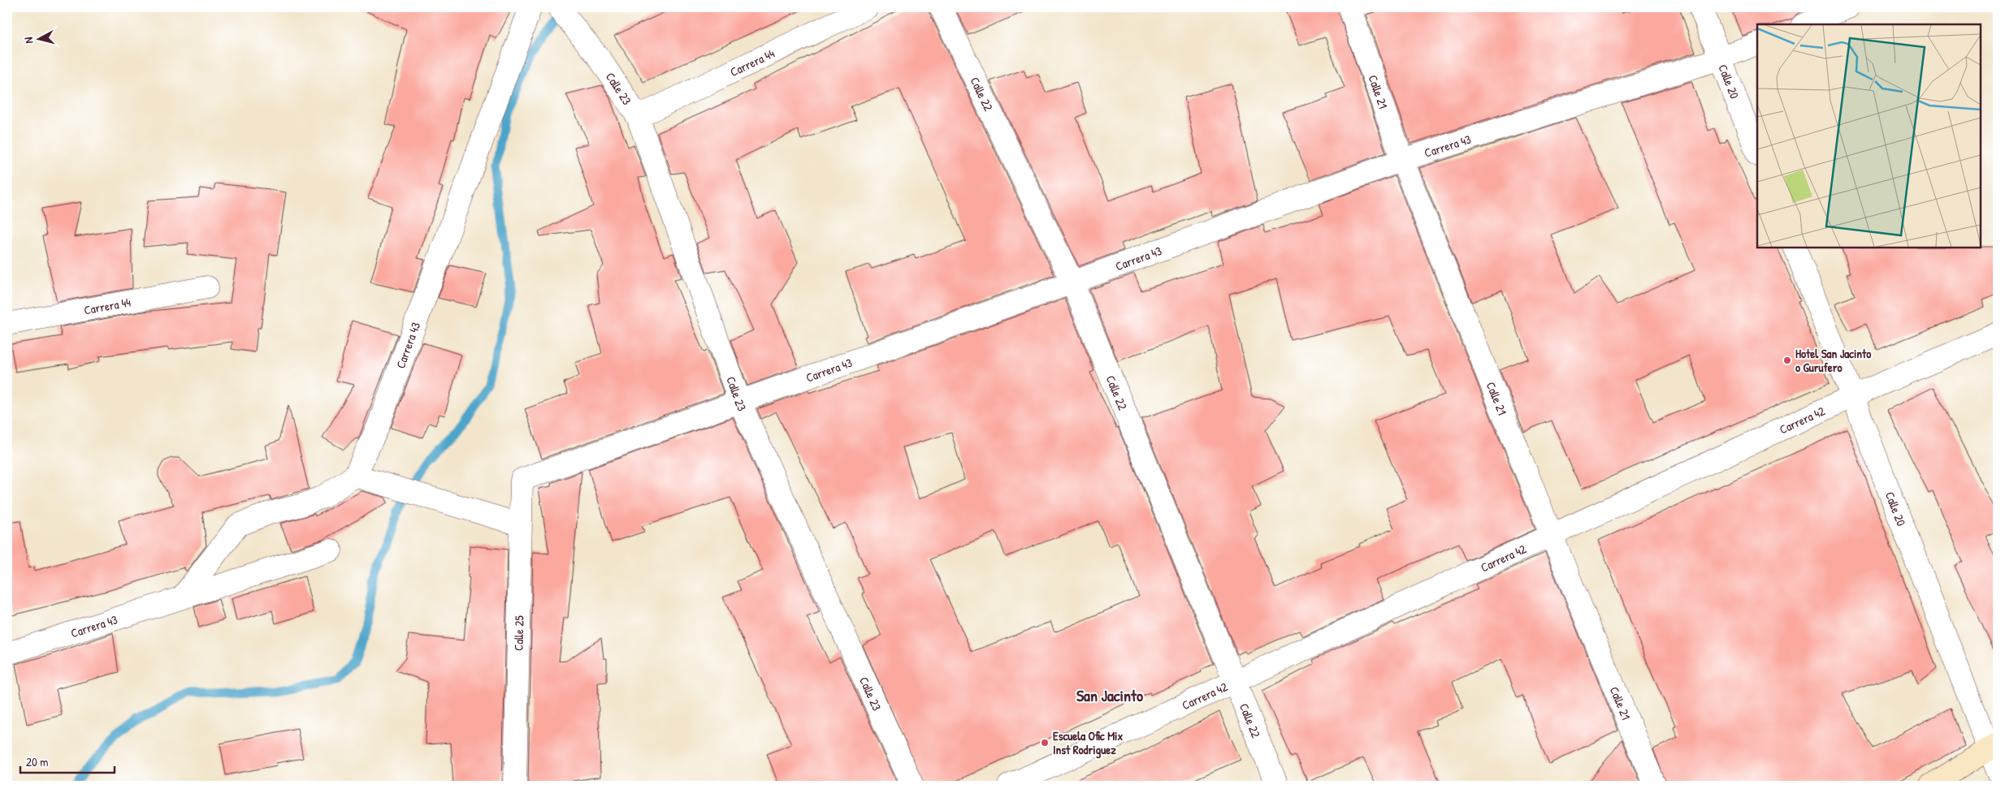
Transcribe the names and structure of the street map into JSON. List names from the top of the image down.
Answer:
{
  "streets": {
    "street": [
      "Carrera 44",
      "Calle 20",
      "Calle 23",
      "Calle 21",
      "Calle 22",
      "Carrera 43",
      "Carrera 42",
      "Calle 25"
    ]
  },
  "crossings": [
    ["Carrera 44", "Calle 23"],
    ["Calle 20", "Carrera 43"],
    ["Calle 20", "Carrera 42"],
    ["Calle 23", "Carrera 43"],
    ["Calle 21", "Carrera 43"],
    ["Calle 21", "Carrera 42"],
    ["Calle 22", "Carrera 43"],
    ["Calle 22", "Carrera 42"],
    ["Carrera 43", "Calle 25"]
  ],
  "districts": ["San Jacinto"],
  "places": ["Hotel San Jacinto o Gurufero", "Escuela Ofic Mix Inst Rodriguez"],
  "scale_bar": "20 m",
  "north": "left"
}
